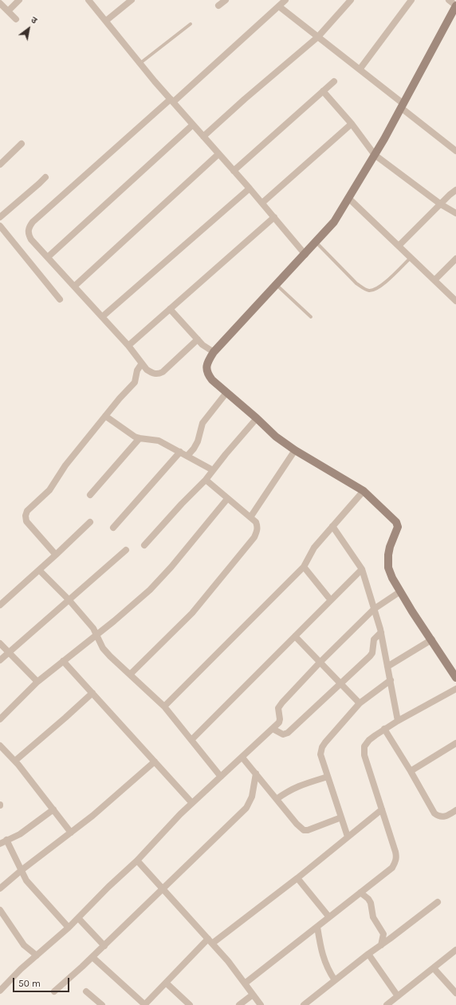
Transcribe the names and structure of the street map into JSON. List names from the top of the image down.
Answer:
{
  "scale_bar": "50 m",
  "north": "top right"
}
